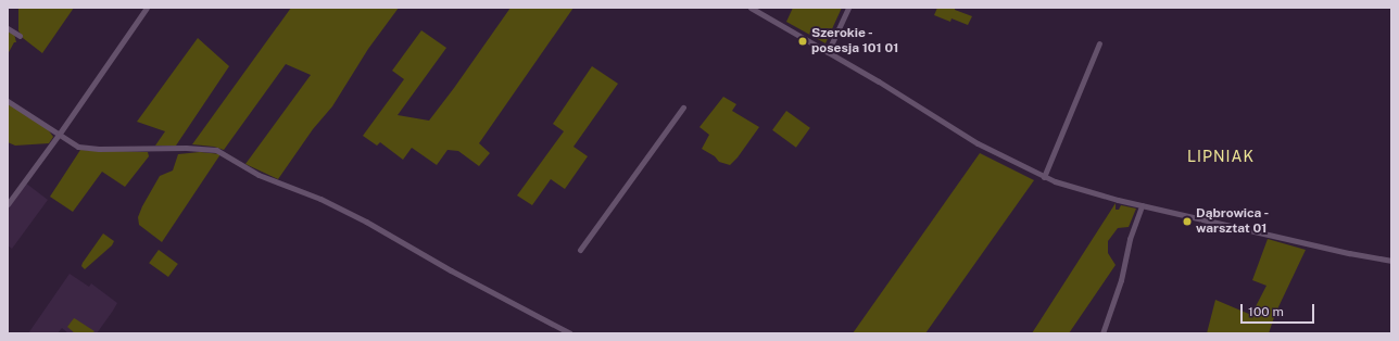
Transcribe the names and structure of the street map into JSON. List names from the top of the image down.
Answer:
{
  "districts": ["LIPNIAK"],
  "places": ["Szerokie - posesja 101 01", "Dąbrowica - warsztat 01"],
  "scale_bar": "100 m"
}
